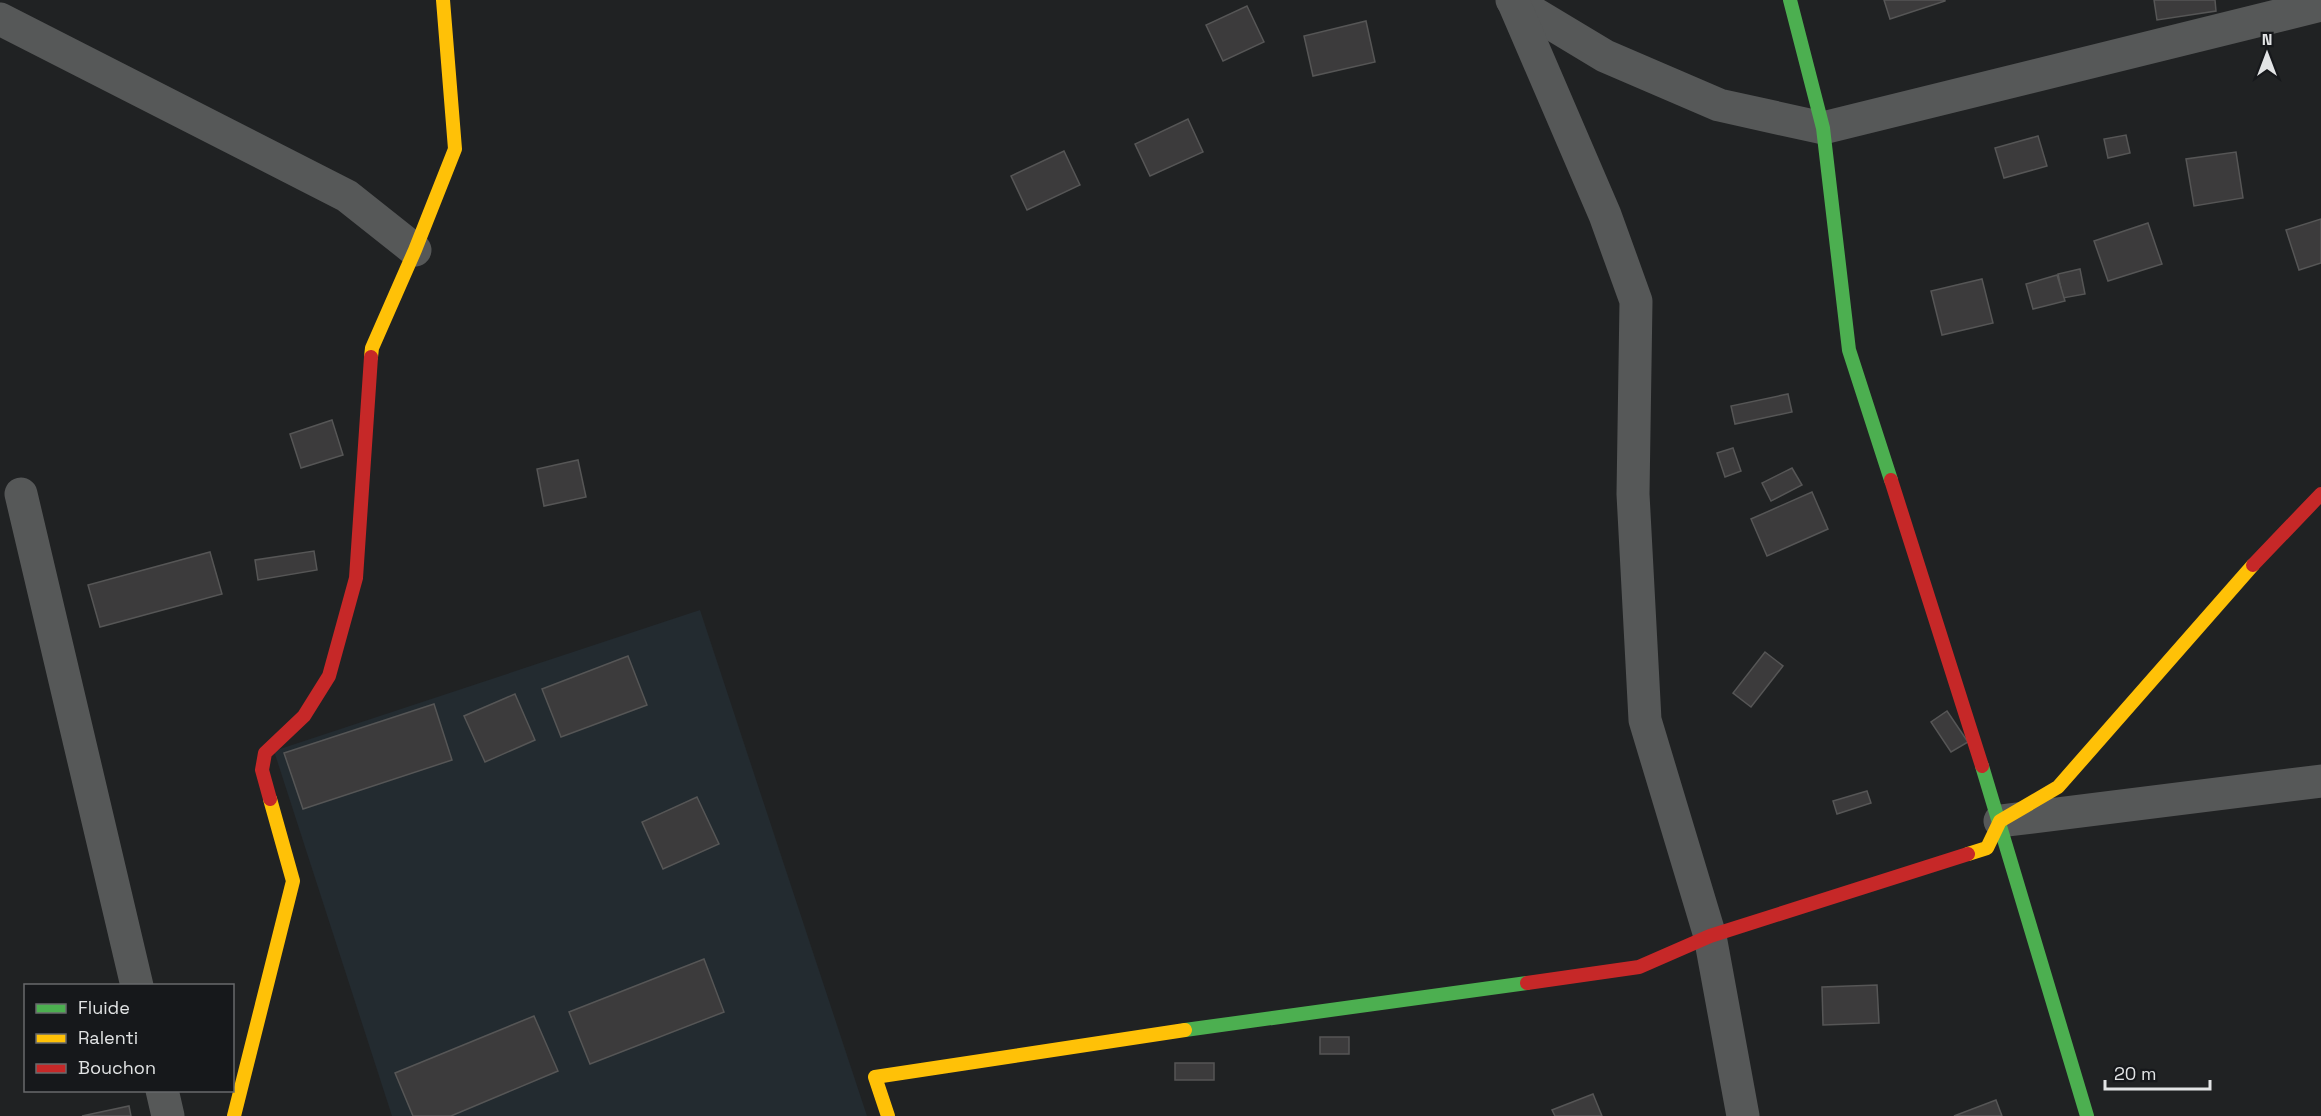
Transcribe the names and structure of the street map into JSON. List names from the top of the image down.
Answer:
{
  "legend": ["Fluide", "Ralenti", "Bouchon"],
  "scale_bar": "20 m",
  "north": "top"
}
